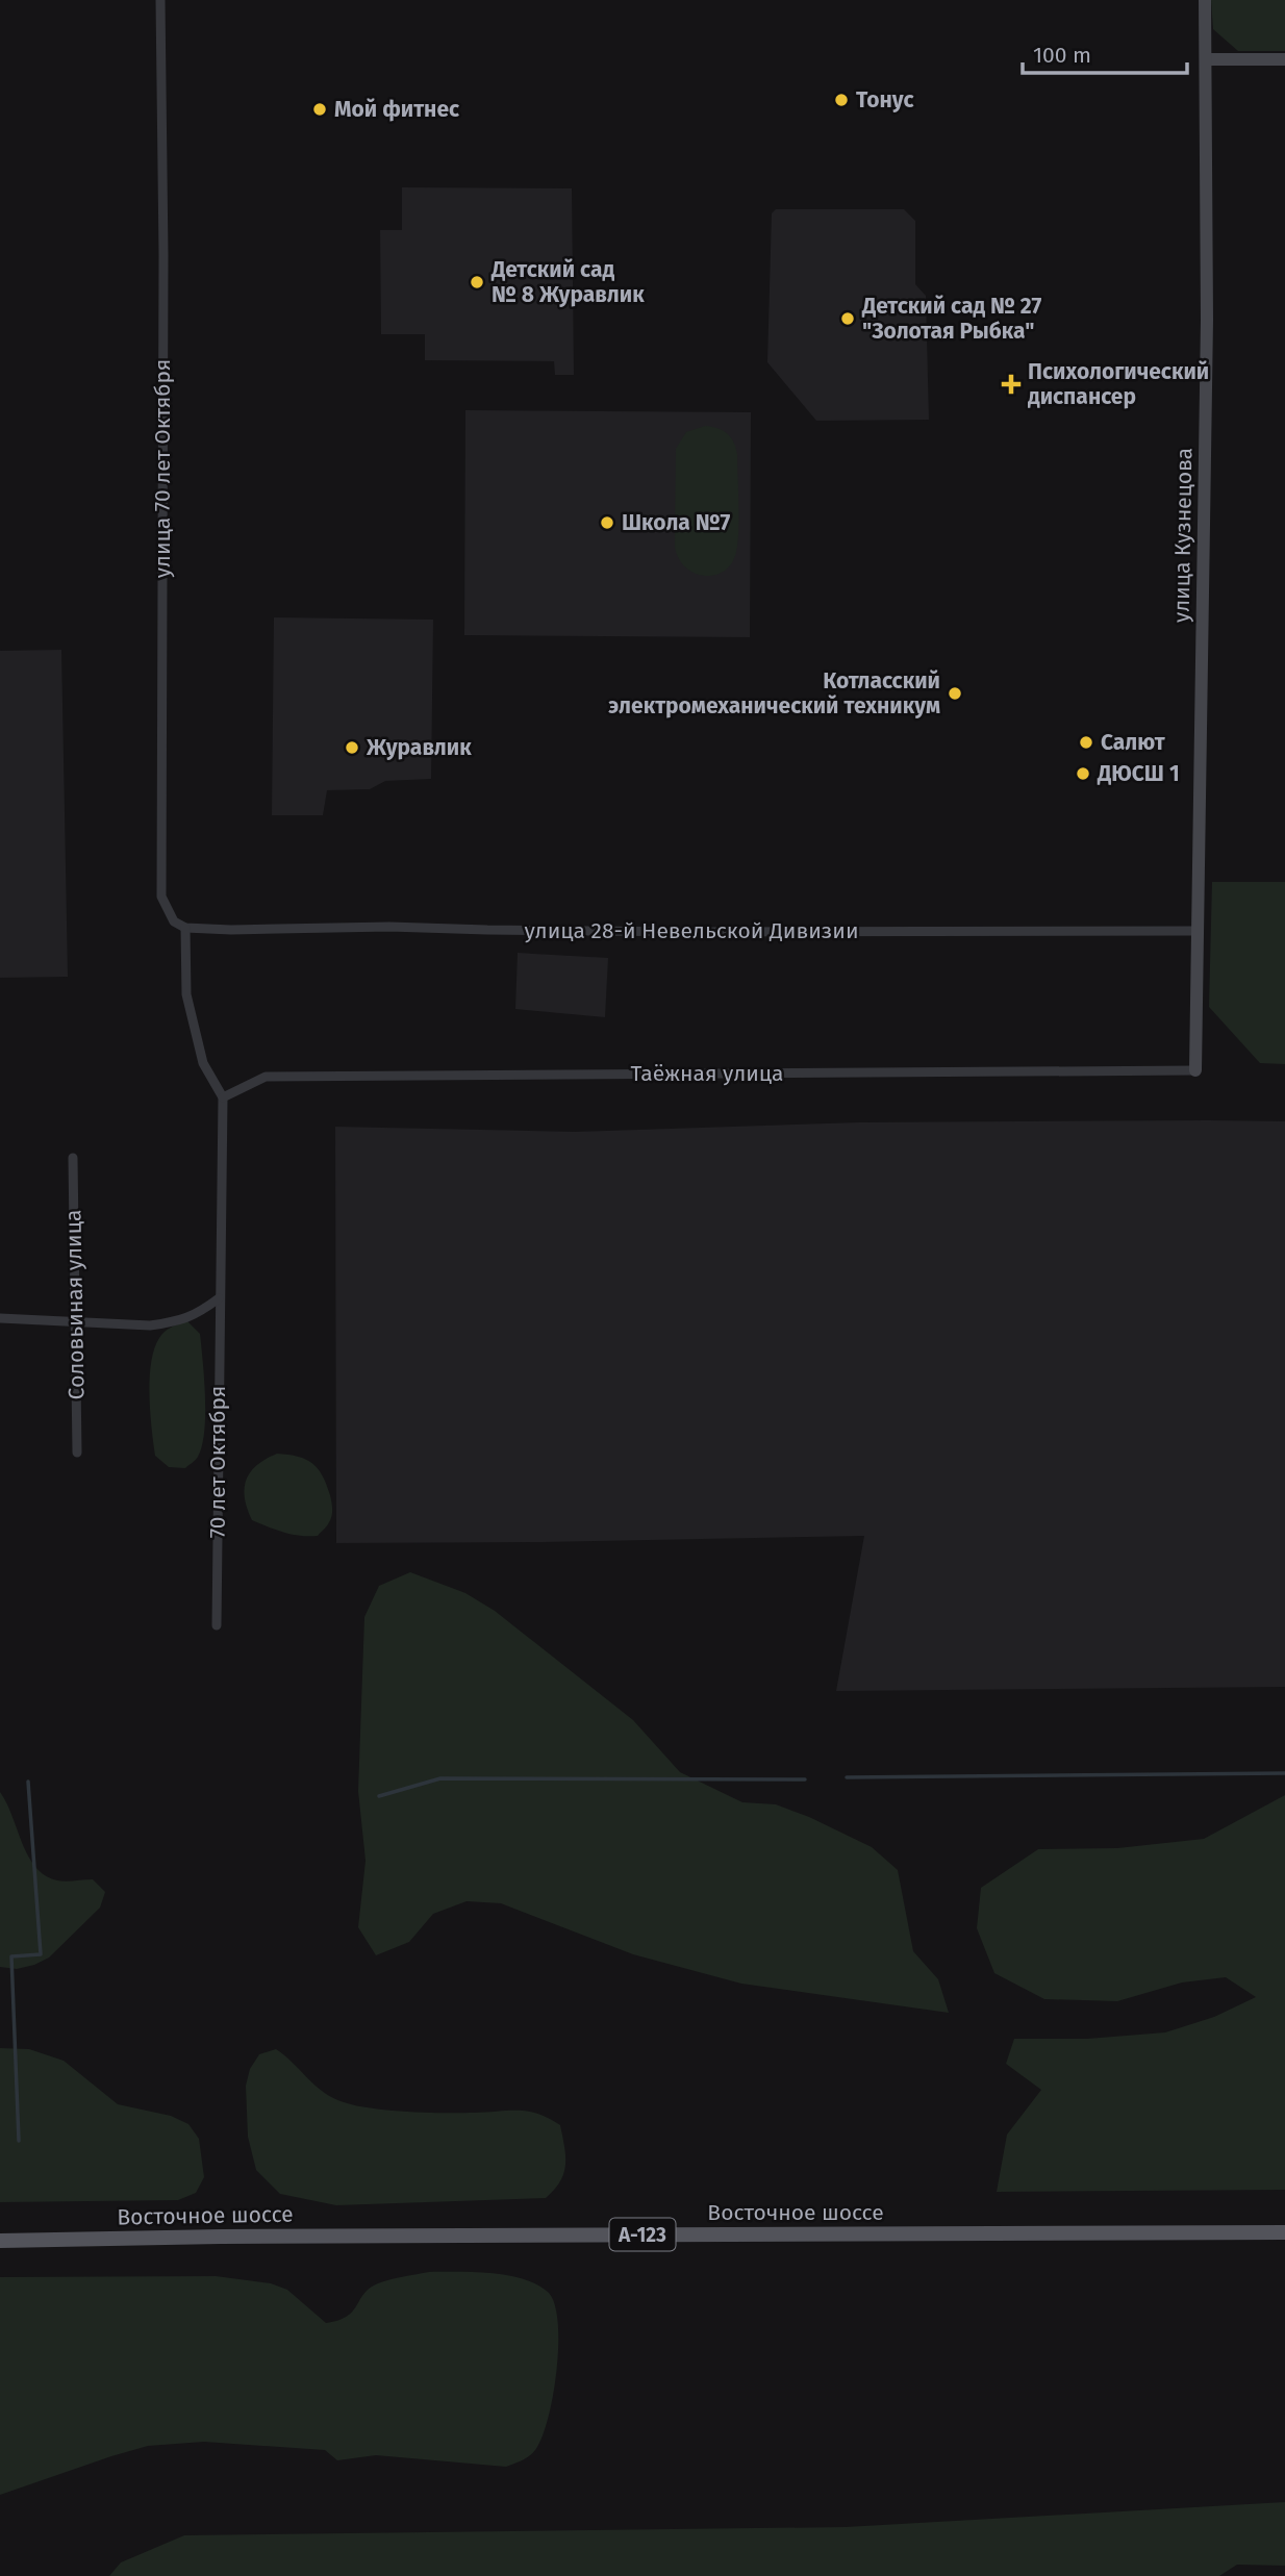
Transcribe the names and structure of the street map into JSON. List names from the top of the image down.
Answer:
{
  "streets": {
    "main road": ["Восточное шоссе", "А-123"],
    "street": [
      "улица 70 лет Октября",
      "улица Кузнецова",
      "улица 28-й Невельской Дивизии",
      "Таёжная улица",
      "Соловьиная улица",
      "70 лет Октября"
    ]
  },
  "crossings": [
    ["улица 70 лет Октября", "улица 28-й Невельской Дивизии"],
    ["улица Кузнецова", "улица 28-й Невельской Дивизии"],
    ["улица Кузнецова", "Таёжная улица"],
    ["Таёжная улица", "70 лет Октября"]
  ],
  "places": {
    "other": [
      "Тонус",
      "Мой фитнес",
      "Детский сад № 8 Журавлик",
      "Детский сад № 27 \"Золотая Рыбка\"",
      "Школа №7",
      "Котласский электромеханический техникум",
      "Салют",
      "Журавлик",
      "ДЮСШ 1"
    ],
    "health": ["Психологический диспансер"]
  },
  "scale_bar": "100 m"
}
